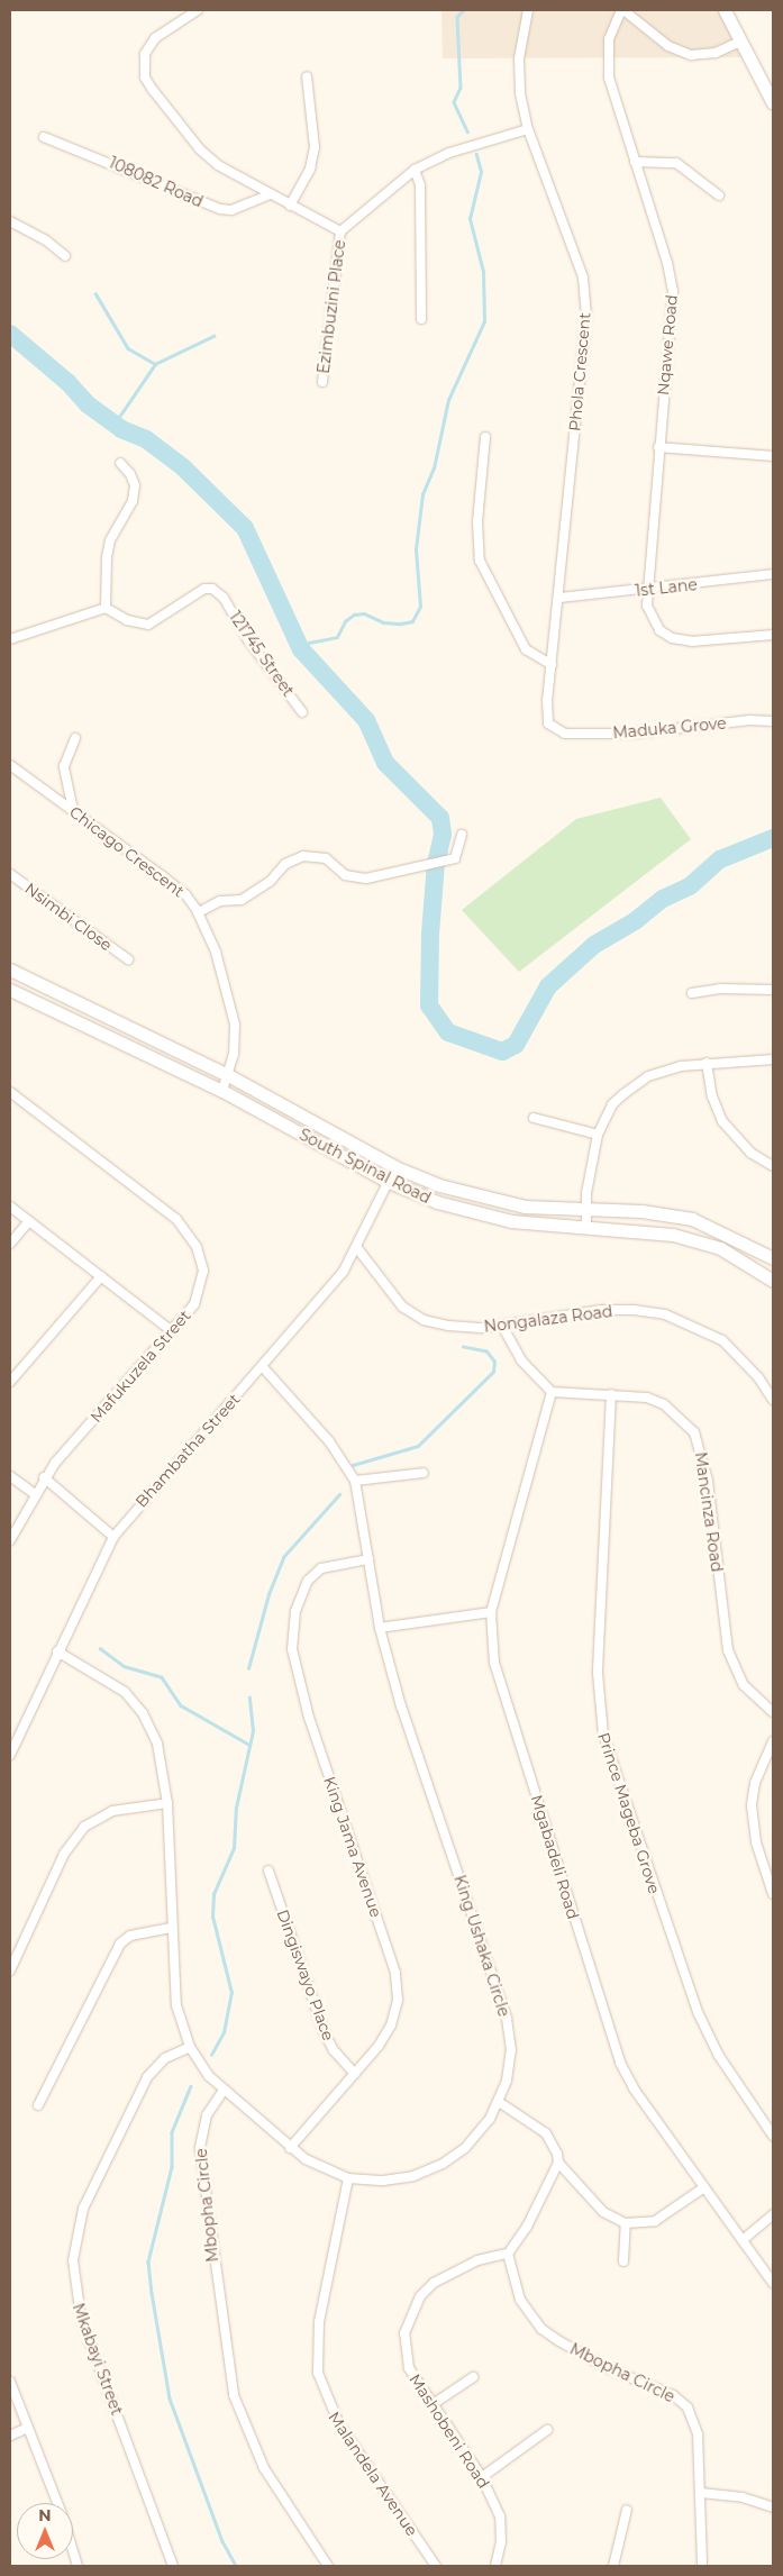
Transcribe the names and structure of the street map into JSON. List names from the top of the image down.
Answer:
{
  "streets": {
    "street": [
      "108082 Road",
      "Ezimbuzini Place",
      "Nqawe Road",
      "Phola Crescent",
      "1st Lane",
      "121745 Street",
      "Maduka Grove",
      "Chicago Crescent",
      "Nsimbi Close",
      "South Spinal Road",
      "Nongalaza Road",
      "Mafukuzela Street",
      "Bhambatha Street",
      "Mancinza Road",
      "Prince Mageba Grove",
      "King Jama Avenue",
      "Mgabadeli Road",
      "King Ushaka Circle",
      "Dingiswayo Place",
      "Mbopha Circle",
      "Mkabayi Street",
      "Mashobeni Road",
      "Malandela Avenue"
    ]
  },
  "crossings": [
    ["Nqawe Road", "1st Lane"],
    ["Phola Crescent", "1st Lane"],
    ["Phola Crescent", "Maduka Grove"],
    ["Chicago Crescent", "South Spinal Road"],
    ["South Spinal Road", "Bhambatha Street"],
    ["Nongalaza Road", "Bhambatha Street"],
    ["Bhambatha Street", "King Ushaka Circle"],
    ["Mancinza Road", "Prince Mageba Grove"],
    ["Mancinza Road", "Mgabadeli Road"],
    ["King Jama Avenue", "King Ushaka Circle"],
    ["King Jama Avenue", "Dingiswayo Place"],
    ["King Ushaka Circle", "Mbopha Circle"],
    ["King Ushaka Circle", "Mkabayi Street"],
    ["King Ushaka Circle", "Malandela Avenue"],
    ["Mbopha Circle", "Mashobeni Road"]
  ],
  "north": "top"
}
